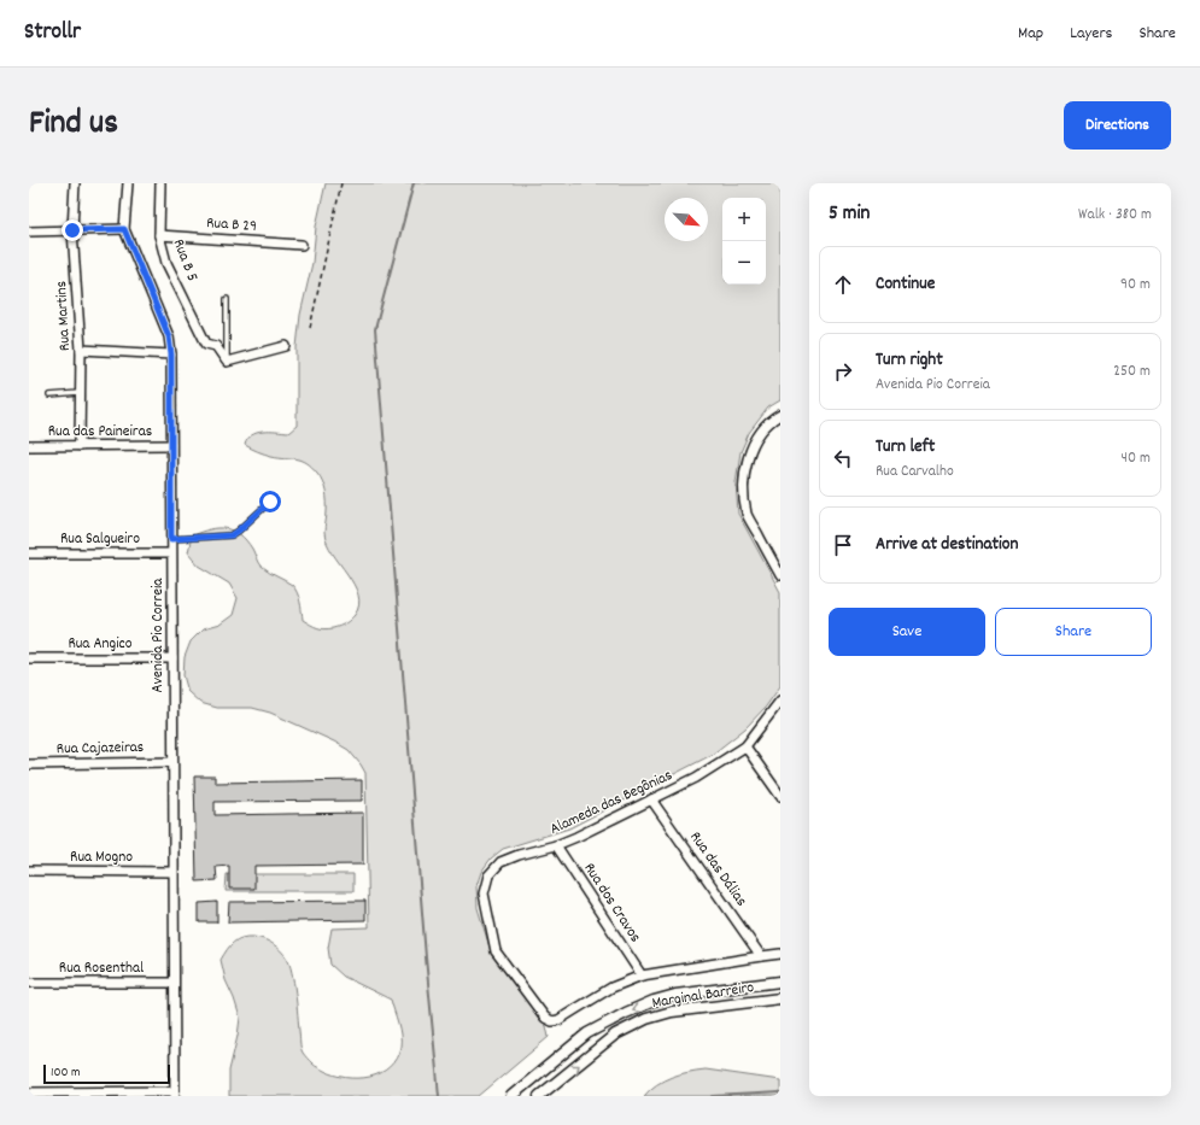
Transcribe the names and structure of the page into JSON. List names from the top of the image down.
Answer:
{
  "streets": {
    "street": [
      "Rua B 29",
      "Rua B 5",
      "Rua Martins",
      "Rua das Paineiras",
      "Rua Salgueiro",
      "Avenida Pio Correia",
      "Rua Angico",
      "Rua Cajazeiras",
      "Alameda das Begônias",
      "Rua Mogno",
      "Rua das Dálias",
      "Rua dos Cravos",
      "Rua Rosenthal",
      "Marginal Barreiro"
    ]
  },
  "crossings": [
    ["Rua B 29", "Rua B 5"],
    ["Rua Martins", "Rua das Paineiras"],
    ["Rua das Paineiras", "Avenida Pio Correia"],
    ["Rua Salgueiro", "Avenida Pio Correia"],
    ["Avenida Pio Correia", "Rua Angico"],
    ["Avenida Pio Correia", "Rua Cajazeiras"],
    ["Avenida Pio Correia", "Rua Mogno"],
    ["Avenida Pio Correia", "Rua Rosenthal"],
    ["Alameda das Begônias", "Rua das Dálias"],
    ["Alameda das Begônias", "Rua dos Cravos"]
  ],
  "scale_bar": "100 m",
  "north": "bottom right",
  "page": {
    "header": "Strollr",
    "nav": ["Map", "Layers", "Share"],
    "title": "Find us",
    "buttons": [
      "Directions",
      ["Save", "Share"]
    ],
    "heading": ["5 min", "Walk · 380 m"],
    "map_buttons": ["+", "−"],
    "list": [
      ["Continue", "90 m"],
      ["Turn right", "Avenida Pio Correia", "250 m"],
      ["Turn left", "Rua Carvalho", "40 m"],
      "Arrive at destination"
    ],
    "scale": "100 m"
  }
}
